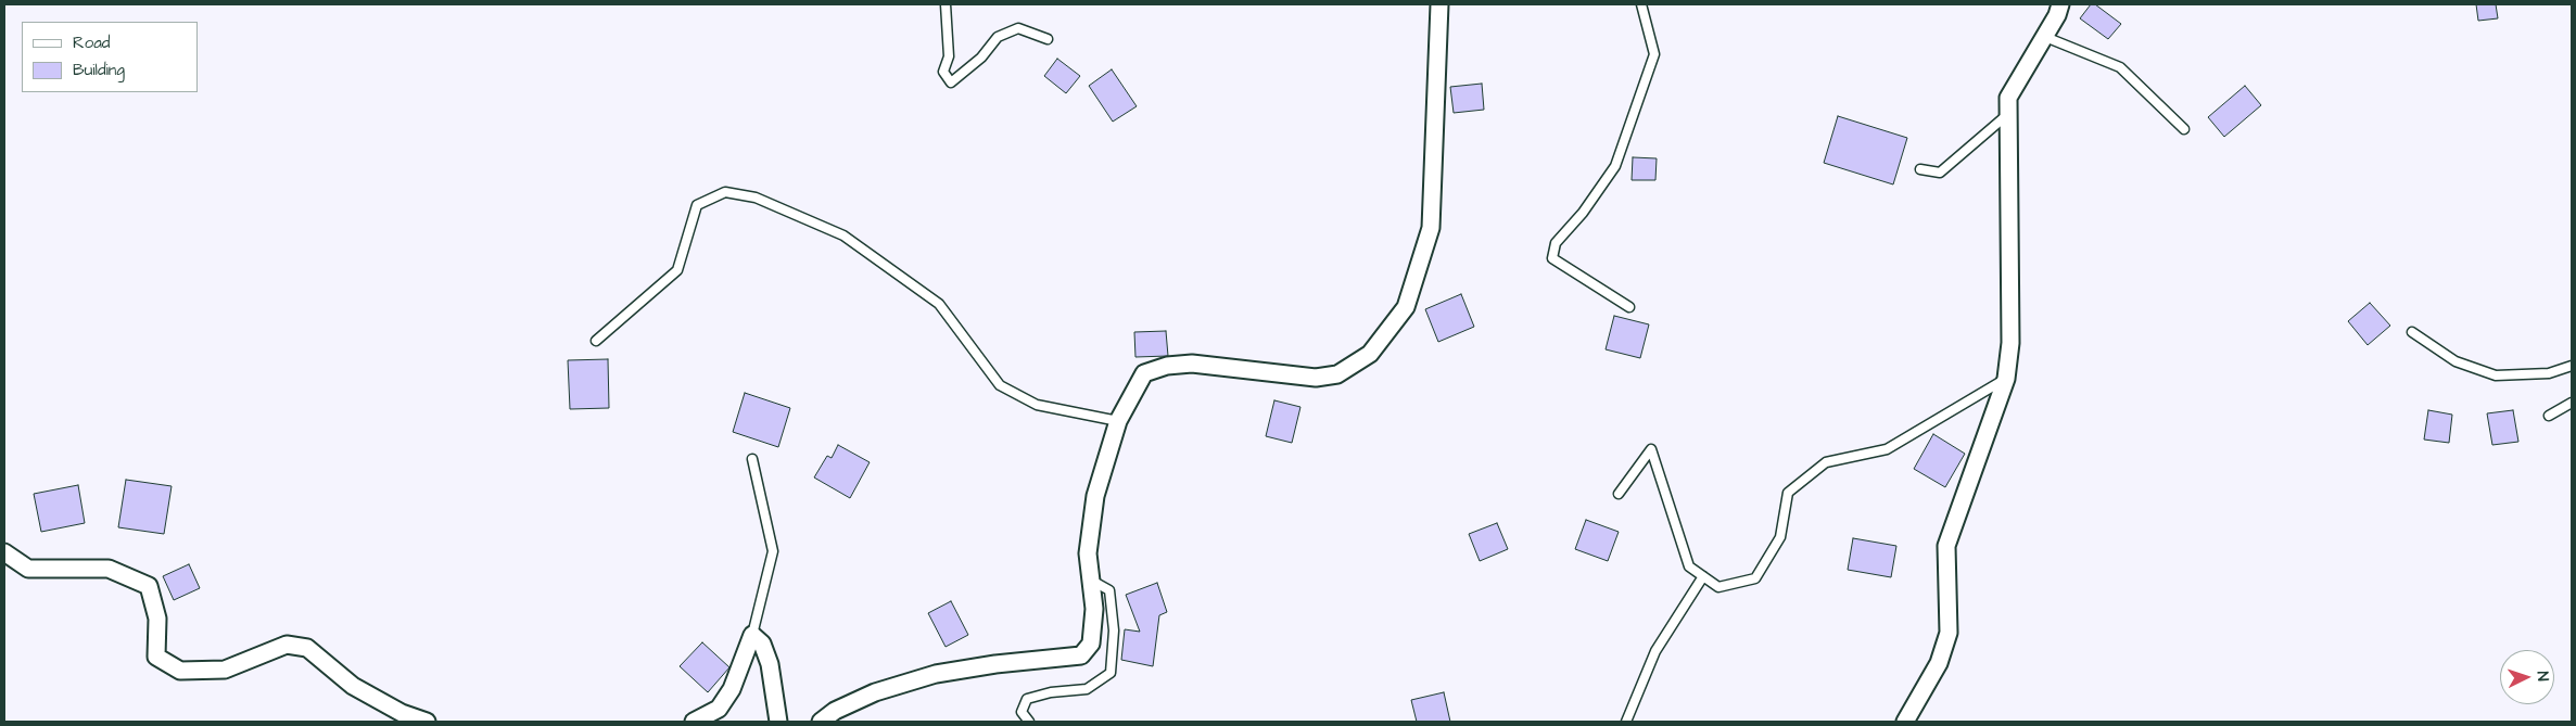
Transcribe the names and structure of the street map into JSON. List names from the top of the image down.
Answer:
{
  "legend": ["Road", "Building"],
  "north": "right"
}
